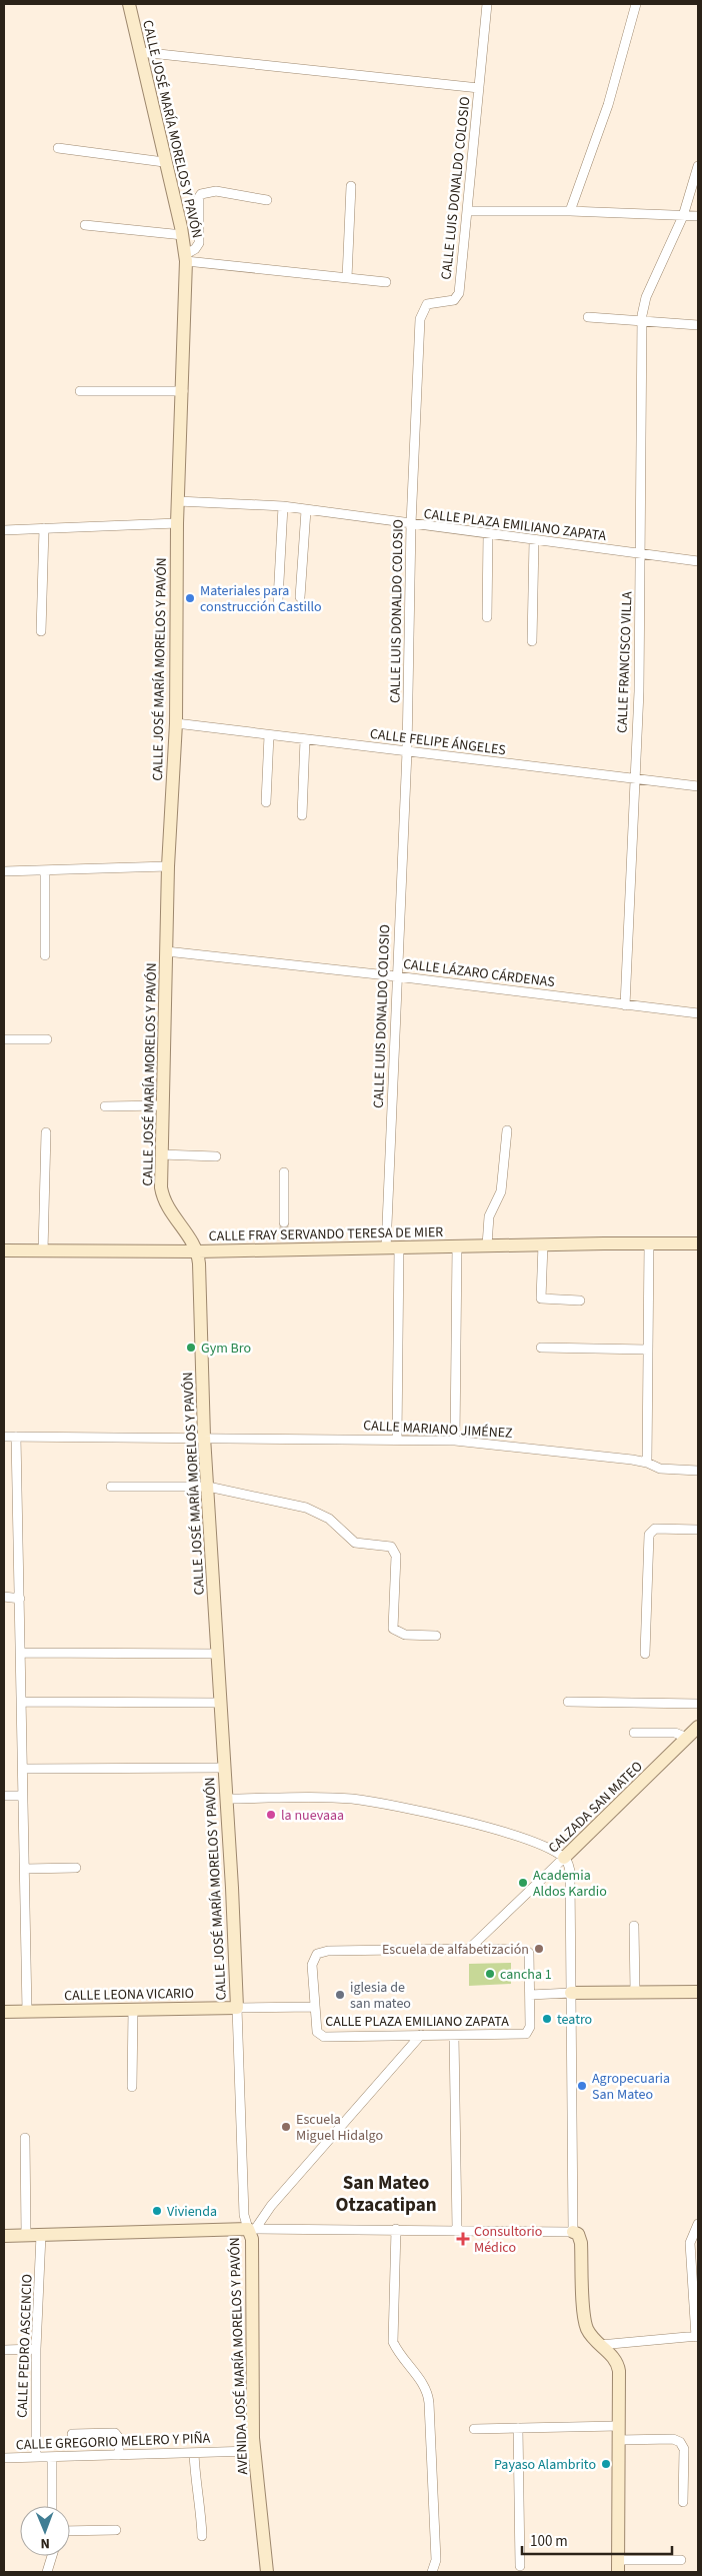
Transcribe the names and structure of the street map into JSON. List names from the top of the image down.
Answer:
{
  "streets": {
    "main road": [
      "CALLE JOSÉ MARÍA MORELOS Y PAVÓN",
      "CALLE FRAY SERVANDO TERESA DE MIER",
      "CALZADA SAN MATEO",
      "CALLE LEONA VICARIO",
      "AVENIDA JOSÉ MARÍA MORELOS Y PAVÓN"
    ],
    "street": [
      "CALLE LUIS DONALDO COLOSIO",
      "CALLE PLAZA EMILIANO ZAPATA",
      "CALLE FRANCISCO VILLA",
      "CALLE FELIPE ÁNGELES",
      "CALLE LÁZARO CÁRDENAS",
      "CALLE MARIANO JIMÉNEZ",
      "CALLE PEDRO ASCENCIO",
      "CALLE GREGORIO MELERO Y PIÑA"
    ]
  },
  "crossings": [
    ["CALLE JOSÉ MARÍA MORELOS Y PAVÓN", "CALLE PLAZA EMILIANO ZAPATA"],
    ["CALLE JOSÉ MARÍA MORELOS Y PAVÓN", "CALLE FELIPE ÁNGELES"],
    ["CALLE JOSÉ MARÍA MORELOS Y PAVÓN", "CALLE LÁZARO CÁRDENAS"],
    ["CALLE JOSÉ MARÍA MORELOS Y PAVÓN", "CALLE FRAY SERVANDO TERESA DE MIER"],
    ["CALLE JOSÉ MARÍA MORELOS Y PAVÓN", "CALLE MARIANO JIMÉNEZ"],
    ["CALLE JOSÉ MARÍA MORELOS Y PAVÓN", "CALLE LEONA VICARIO"],
    ["CALLE JOSÉ MARÍA MORELOS Y PAVÓN", "AVENIDA JOSÉ MARÍA MORELOS Y PAVÓN"],
    ["CALLE LUIS DONALDO COLOSIO", "CALLE PLAZA EMILIANO ZAPATA"],
    ["CALLE LUIS DONALDO COLOSIO", "CALLE FELIPE ÁNGELES"],
    ["CALLE LUIS DONALDO COLOSIO", "CALLE LÁZARO CÁRDENAS"],
    ["CALLE LUIS DONALDO COLOSIO", "CALLE FRAY SERVANDO TERESA DE MIER"],
    ["CALLE LUIS DONALDO COLOSIO", "CALLE MARIANO JIMÉNEZ"],
    ["CALLE PLAZA EMILIANO ZAPATA", "CALLE FRANCISCO VILLA"],
    ["CALLE PLAZA EMILIANO ZAPATA", "CALZADA SAN MATEO"],
    ["CALLE PLAZA EMILIANO ZAPATA", "CALLE LEONA VICARIO"],
    ["CALLE FRANCISCO VILLA", "CALLE FELIPE ÁNGELES"],
    ["CALLE FRANCISCO VILLA", "CALLE LÁZARO CÁRDENAS"],
    ["CALLE PEDRO ASCENCIO", "CALLE GREGORIO MELERO Y PIÑA"],
    ["AVENIDA JOSÉ MARÍA MORELOS Y PAVÓN", "CALLE GREGORIO MELERO Y PIÑA"]
  ],
  "districts": ["San Mateo Otzacatipan"],
  "places": {
    "other": [
      "Materiales para construcción Castillo",
      "Gym Bro",
      "la nuevaaa",
      "Academia Aldos Kardio",
      "Escuela de alfabetización",
      "cancha 1",
      "iglesia de san mateo",
      "teatro",
      "Agropecuaria San Mateo",
      "Escuela Miguel Hidalgo",
      "Vivienda",
      "Payaso Alambrito"
    ],
    "health": ["Consultorio Médico"]
  },
  "scale_bar": "100 m",
  "north": "bottom"
}
